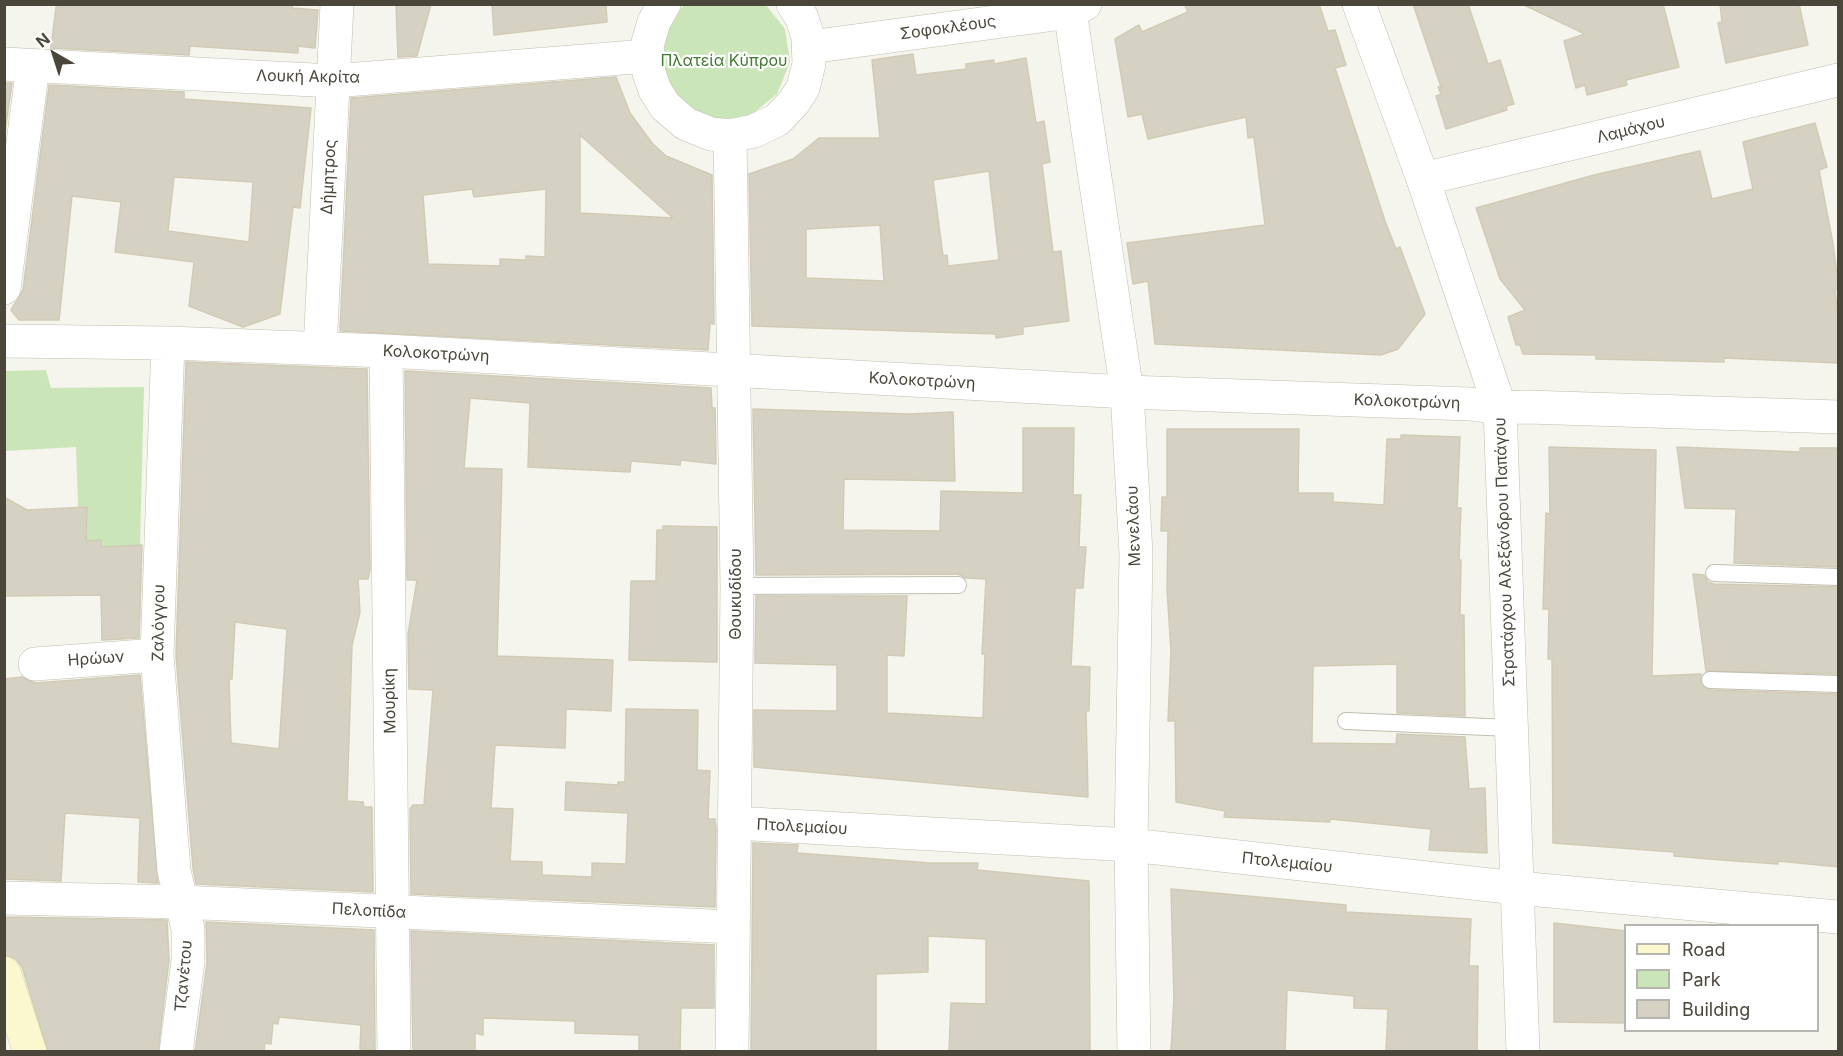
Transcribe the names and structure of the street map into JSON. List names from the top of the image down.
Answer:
{
  "streets": {
    "street": [
      "Σοφοκλέους",
      "Λουκή Ακρίτα",
      "Λαμάχου",
      "Δήμητρος",
      "Κολοκοτρώνη",
      "Μενελάου",
      "Στρατάρχου Αλεξάνδρου Παπάγου",
      "Θουκυδίδου",
      "Ζαλόγγου",
      "Ηρώων",
      "Μουρίκη",
      "Πτολεμαίου",
      "Πελοπίδα",
      "Τζανέτου"
    ]
  },
  "crossings": [
    ["Σοφοκλέους", "Μενελάου"],
    ["Λουκή Ακρίτα", "Δήμητρος"],
    ["Λαμάχου", "Στρατάρχου Αλεξάνδρου Παπάγου"],
    ["Δήμητρος", "Κολοκοτρώνη"],
    ["Κολοκοτρώνη", "Μενελάου"],
    ["Κολοκοτρώνη", "Στρατάρχου Αλεξάνδρου Παπάγου"],
    ["Κολοκοτρώνη", "Θουκυδίδου"],
    ["Κολοκοτρώνη", "Ζαλόγγου"],
    ["Κολοκοτρώνη", "Μουρίκη"],
    ["Μενελάου", "Πτολεμαίου"],
    ["Στρατάρχου Αλεξάνδρου Παπάγου", "Πτολεμαίου"],
    ["Θουκυδίδου", "Πτολεμαίου"],
    ["Θουκυδίδου", "Πελοπίδα"],
    ["Ζαλόγγου", "Ηρώων"],
    ["Ζαλόγγου", "Πελοπίδα"],
    ["Ζαλόγγου", "Τζανέτου"],
    ["Μουρίκη", "Πελοπίδα"],
    ["Πελοπίδα", "Τζανέτου"]
  ],
  "parks": ["Πλατεία Κύπρου"],
  "legend": ["Road", "Park", "Building"],
  "north": "top left"
}
